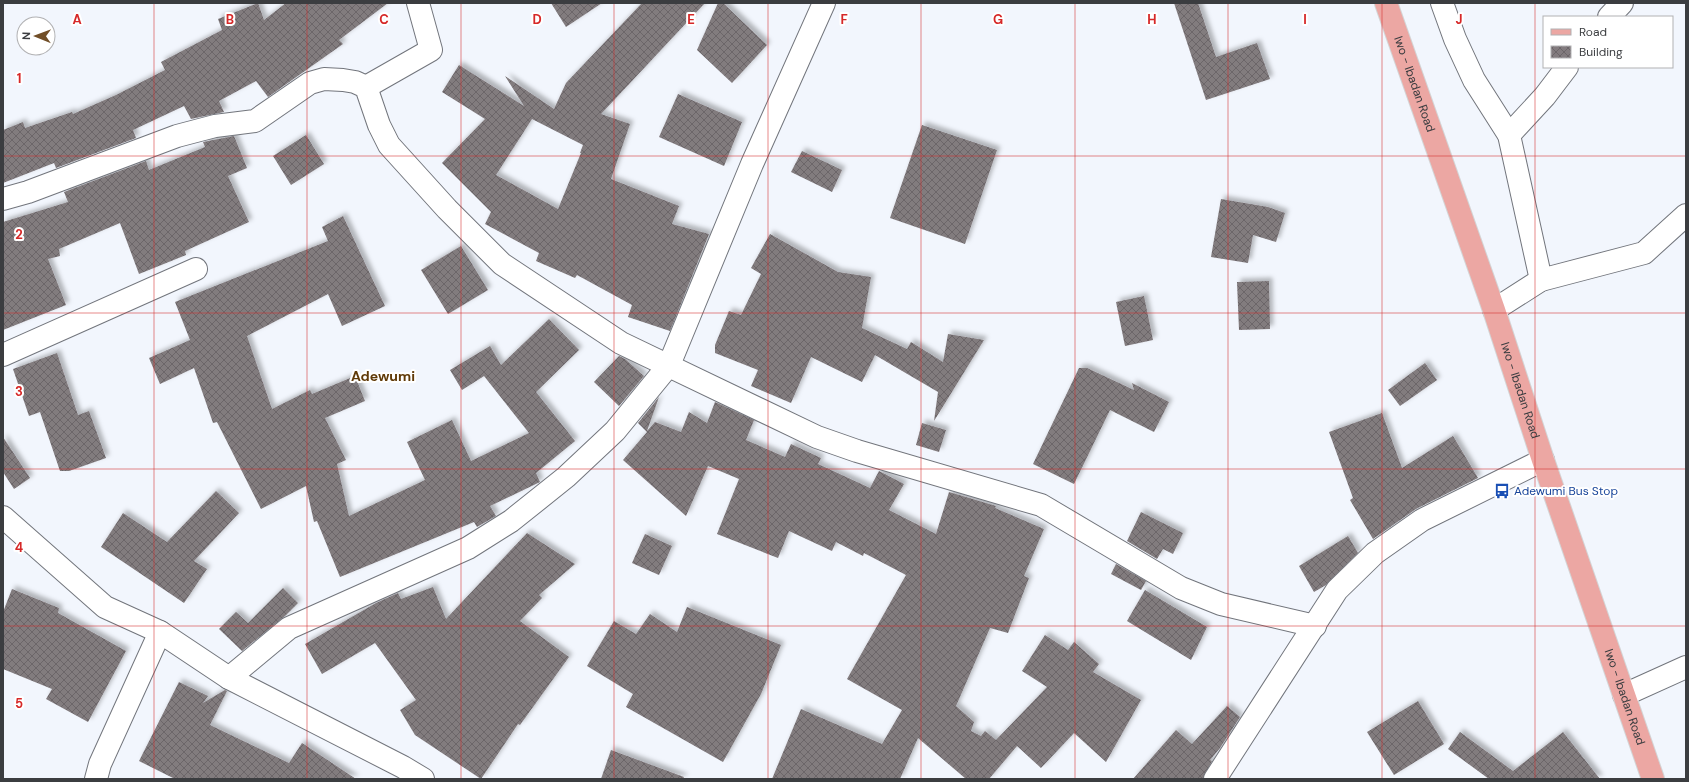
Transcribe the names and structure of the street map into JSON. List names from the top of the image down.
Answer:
{
  "streets": {
    "main road": ["Iwo - Ibadan Road"]
  },
  "districts": ["Adewumi"],
  "places": {
    "bus stop": ["Adewumi Bus Stop"]
  },
  "legend": ["Road", "Building"],
  "north": "left",
  "grid": {
    "columns": [
      "A",
      "B",
      "C",
      "D",
      "E",
      "F",
      "G",
      "H",
      "I",
      "J"
    ],
    "rows": [
      "1",
      "2",
      "3",
      "4",
      "5"
    ]
  }
}
